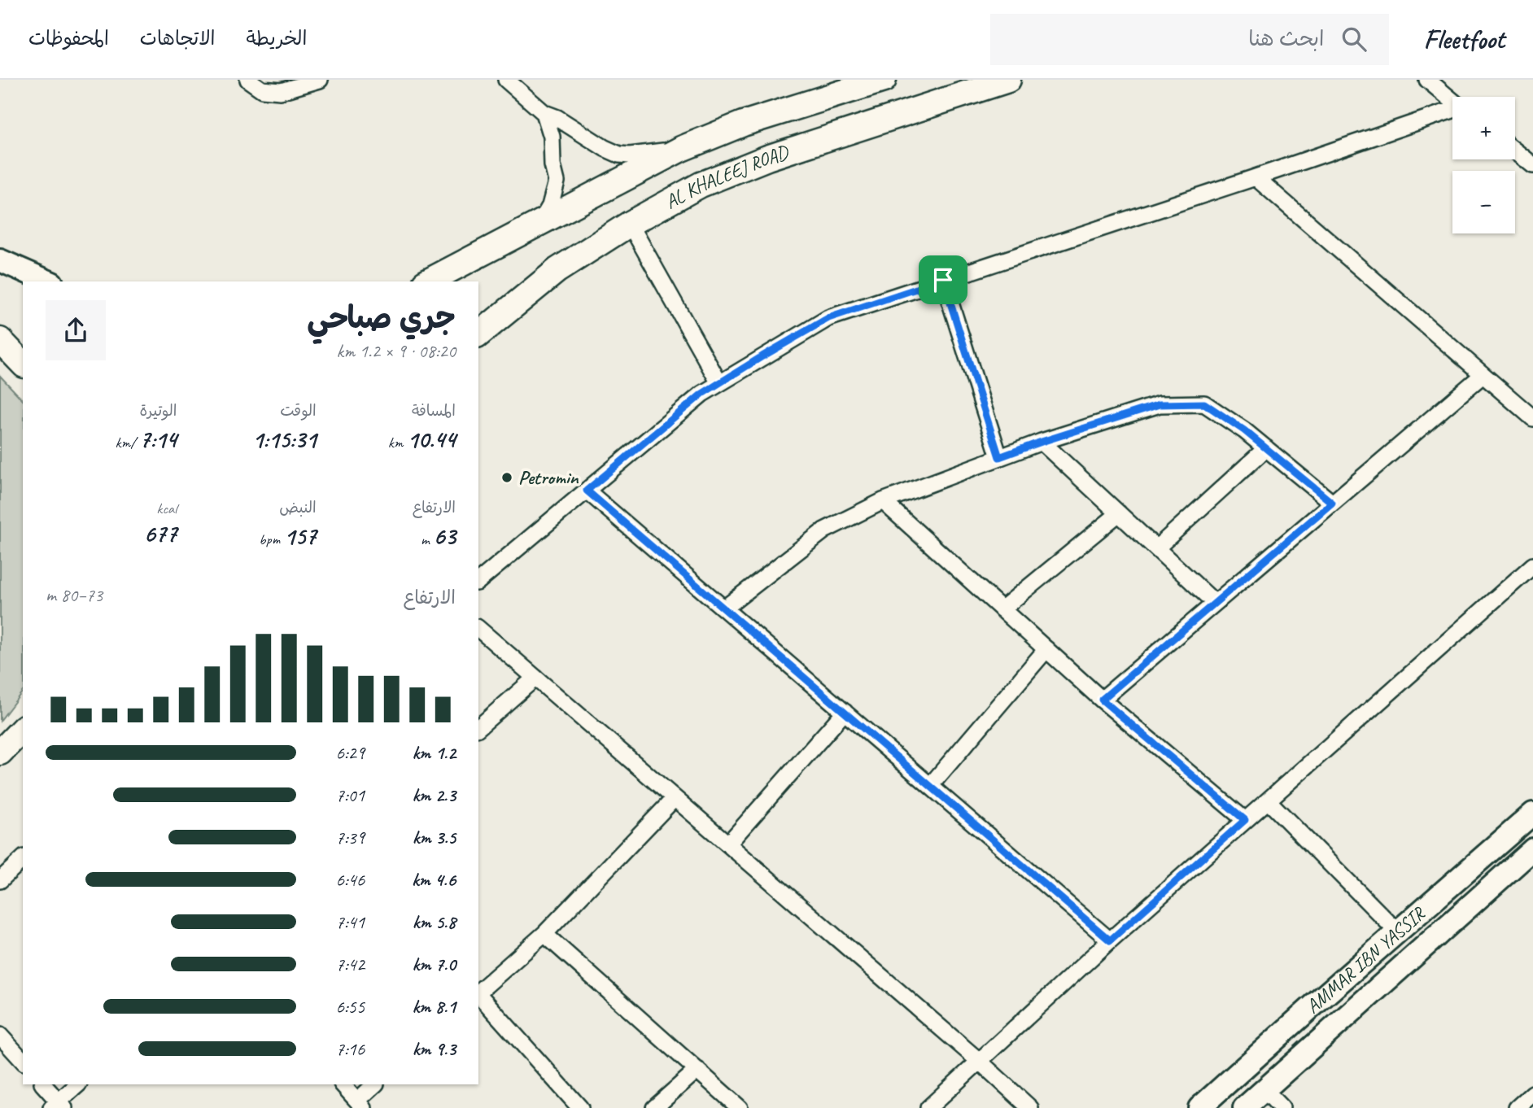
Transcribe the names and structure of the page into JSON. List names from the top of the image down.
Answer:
{
  "streets": {
    "main road": ["AL KHALEEJ ROAD"],
    "street": ["AMMAR IBN YASSIR"]
  },
  "places": ["Petromin"],
  "page": {
    "header": "Fleetfoot",
    "search": "ابحث هنا",
    "nav": ["الخريطة", "الاتجاهات", "المحفوظات"],
    "map_buttons": ["+", "−"],
    "heading": ["جري صباحي", "08:20 · 9 × 1.2 km"],
    "stats": [
      ["المسافة", "10.44 km"],
      ["الوقت", "1:15:31"],
      ["الوتيرة", "7:14 /km"],
      ["الارتفاع", "63 m"],
      ["النبض", "157 bpm"],
      ["kcal", "677"]
    ],
    "chart": ["الارتفاع", "73–80 m"],
    "list": [
      {
        "name": "1.2 km",
        "note": "6:29"
      },
      {
        "name": "2.3 km",
        "note": "7:01"
      },
      {
        "name": "3.5 km",
        "note": "7:39"
      },
      {
        "name": "4.6 km",
        "note": "6:46"
      },
      {
        "name": "5.8 km",
        "note": "7:41"
      },
      {
        "name": "7.0 km",
        "note": "7:42"
      },
      {
        "name": "8.1 km",
        "note": "6:55"
      },
      {
        "name": "9.3 km",
        "note": "7:16"
      }
    ]
  }
}
